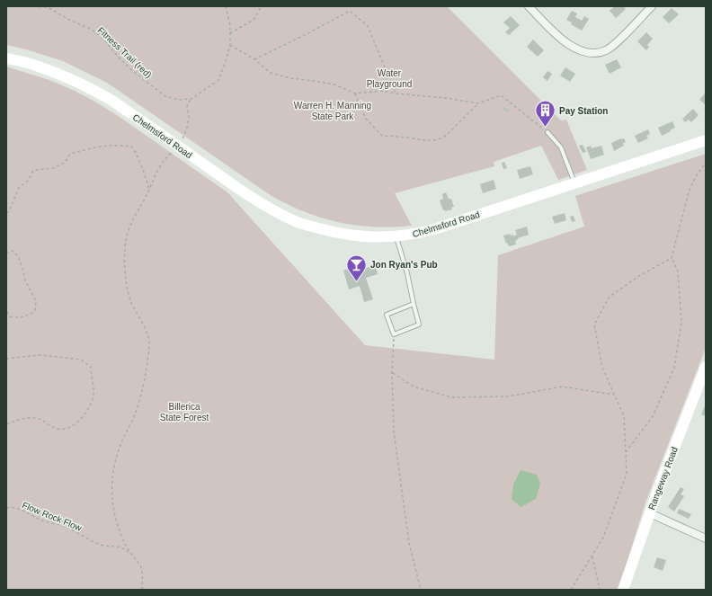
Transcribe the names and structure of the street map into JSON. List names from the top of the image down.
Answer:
{
  "streets": {
    "main road": ["Chelmsford Road", "Rangeway Road"],
    "path": ["Fitness Trail (red)", "Flow Rock Flow"]
  },
  "parks": ["Water Playground", "Warren H. Manning State Park", "Billerica State Forest"],
  "places": {
    "building": ["Pay Station"],
    "bar": ["Jon Ryan's Pub"]
  }
}
